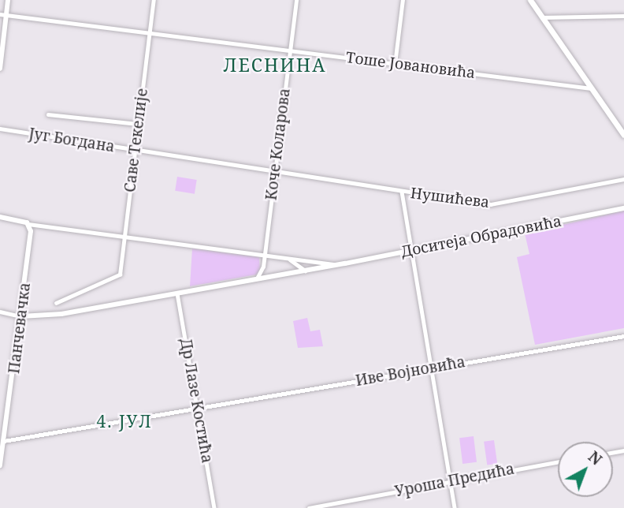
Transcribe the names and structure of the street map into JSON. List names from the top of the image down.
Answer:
{
  "streets": {
    "street": [
      "Тоше Јовановића",
      "Југ Богдана",
      "Саве Текелије",
      "Коче Коларова",
      "Нушићева",
      "Доситеја Обрадовића",
      "Панчевачка",
      "Иве Војновића",
      "Др Лазе Костића",
      "Уроша Предића"
    ]
  },
  "crossings": [
    ["Тоше Јовановића", "Саве Текелије"],
    ["Тоше Јовановића", "Коче Коларова"],
    ["Југ Богдана", "Саве Текелије"],
    ["Југ Богдана", "Коче Коларова"],
    ["Југ Богдана", "Нушићева"],
    ["Коче Коларова", "Нушићева"],
    ["Коче Коларова", "Доситеја Обрадовића"],
    ["Доситеја Обрадовића", "Панчевачка"],
    ["Доситеја Обрадовића", "Др Лазе Костића"],
    ["Панчевачка", "Иве Војновића"],
    ["Иве Војновића", "Др Лазе Костића"]
  ],
  "districts": ["ЛЕСНИНА", "4. ЈУЛ"],
  "north": "top right"
}
